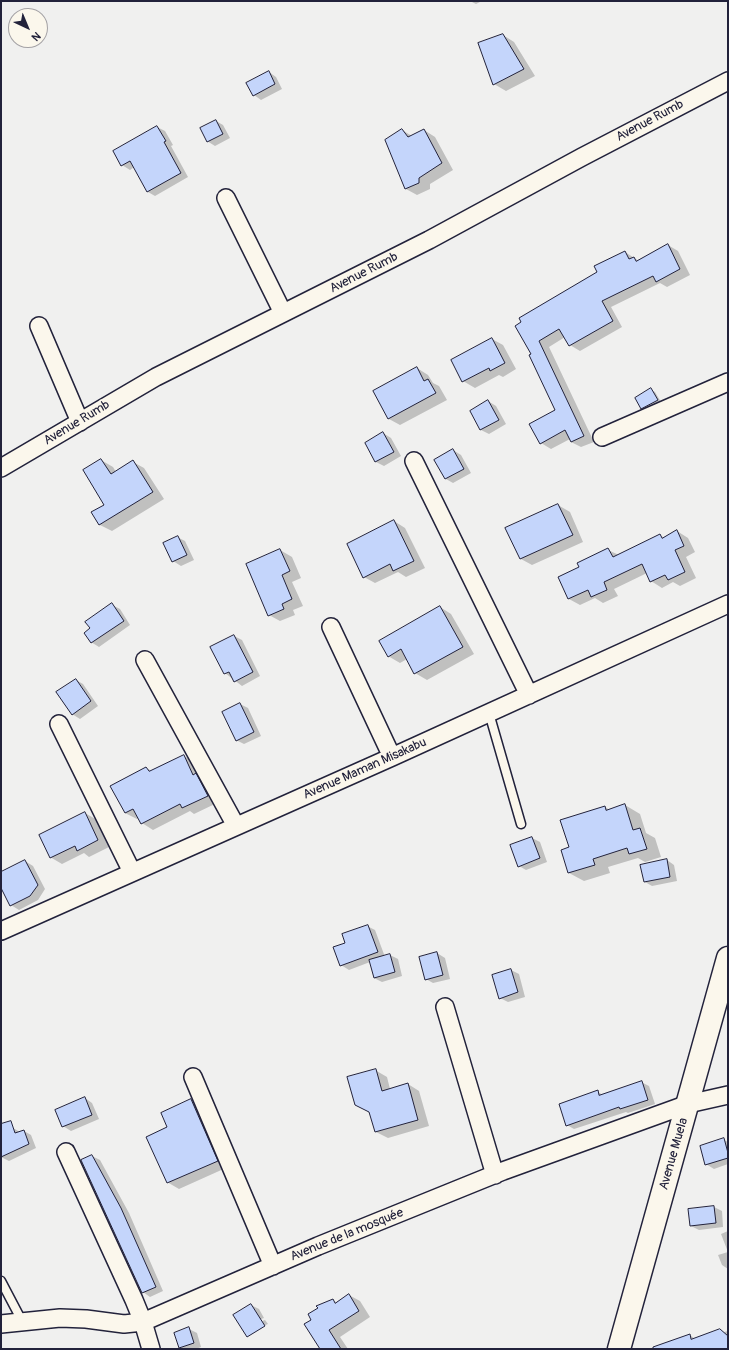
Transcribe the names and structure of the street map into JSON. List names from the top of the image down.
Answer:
{
  "streets": {
    "street": [
      "Avenue Rumb",
      "Avenue Maman Misakabu",
      "Avenue Muela",
      "Avenue de la mosquée"
    ]
  },
  "crossings": [
    ["Avenue Muela", "Avenue de la mosquée"]
  ],
  "north": "bottom right"
}
